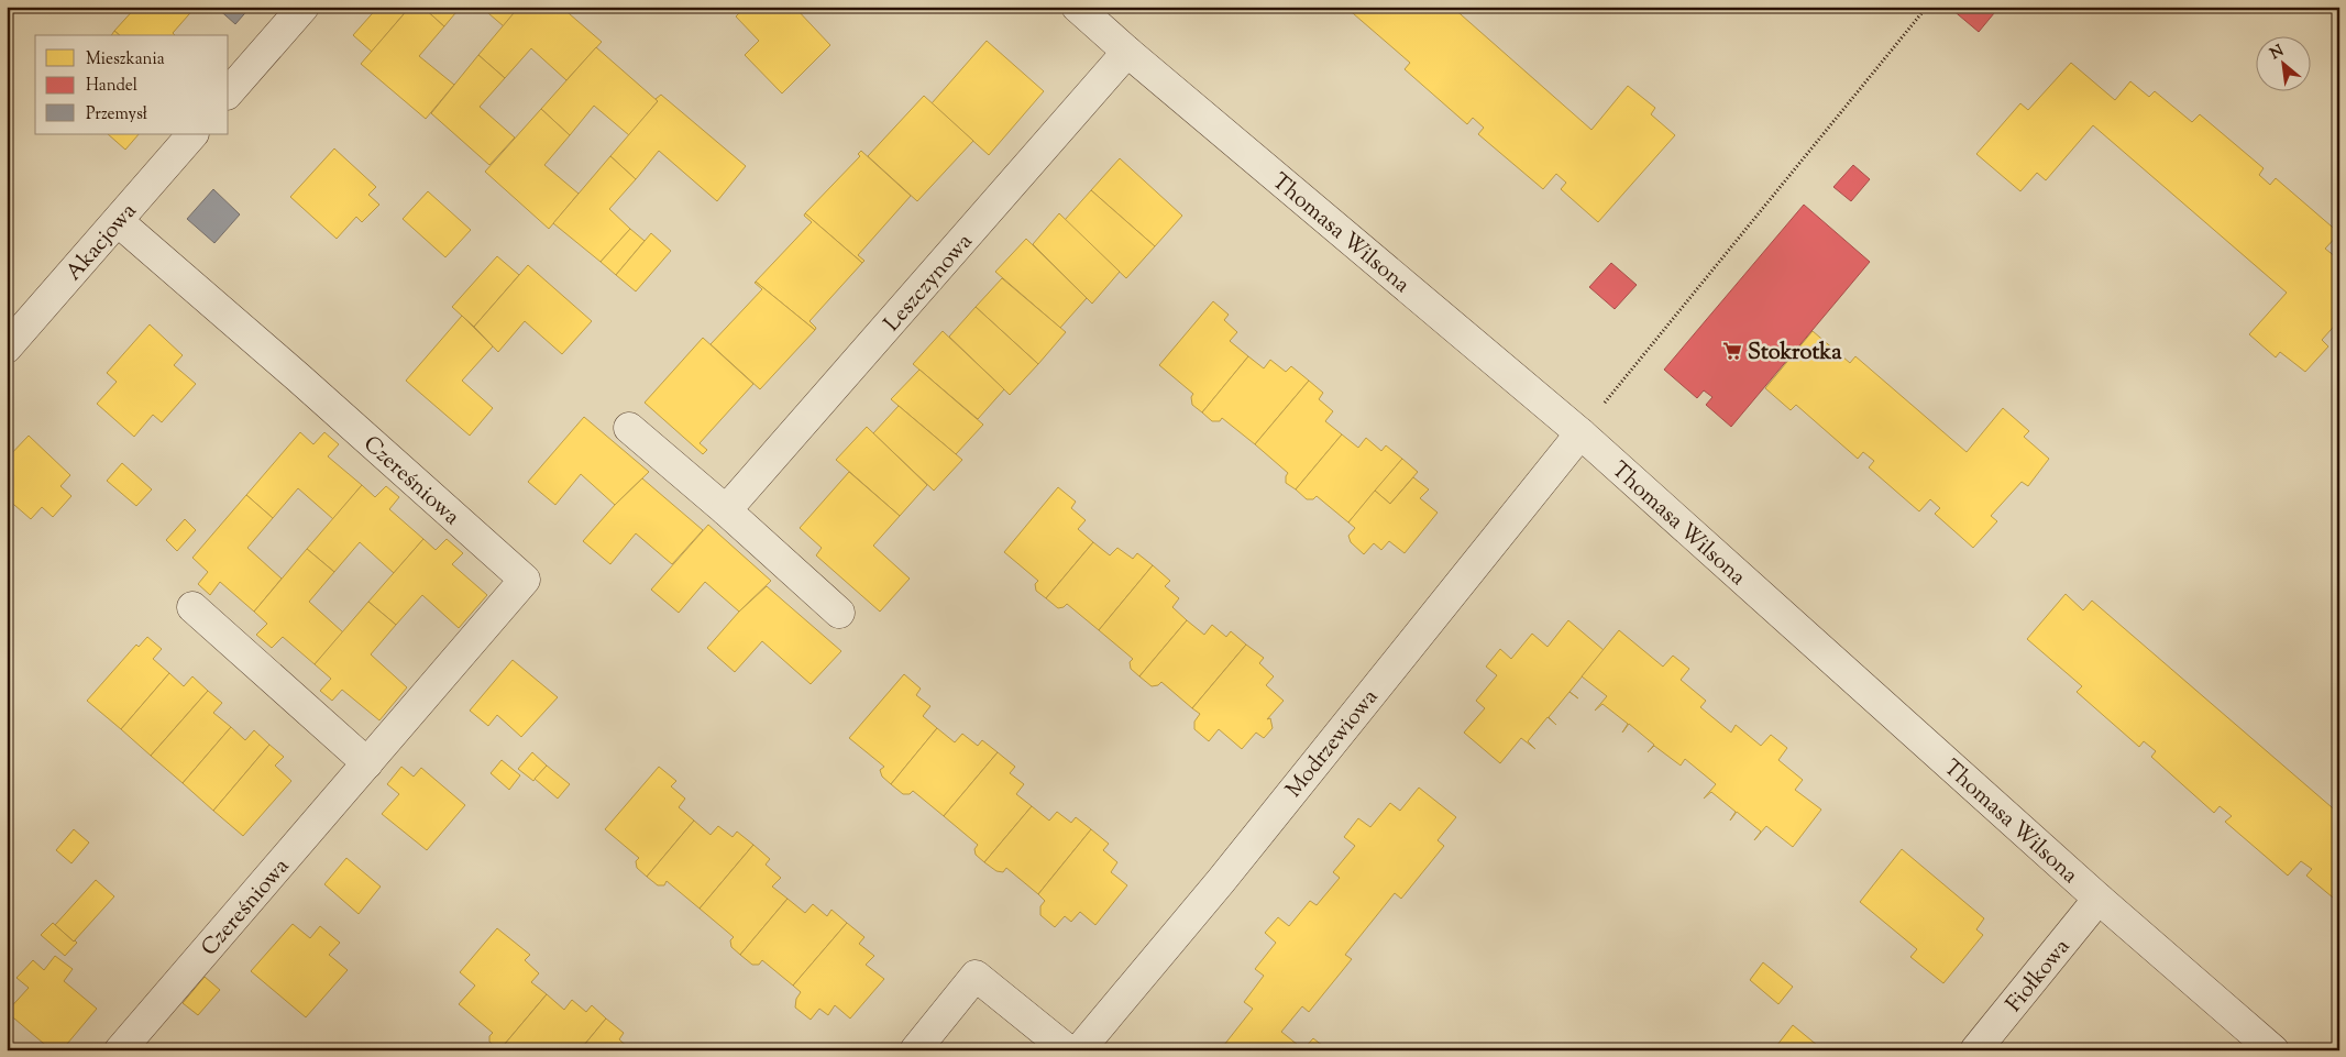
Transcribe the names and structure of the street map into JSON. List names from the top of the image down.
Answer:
{
  "streets": {
    "street": [
      "Thomasa Wilsona",
      "Akacjowa",
      "Leszczynowa",
      "Czereśniowa",
      "Modrzewiowa",
      "Fiołkowa"
    ]
  },
  "crossings": [
    ["Thomasa Wilsona", "Leszczynowa"],
    ["Thomasa Wilsona", "Modrzewiowa"],
    ["Thomasa Wilsona", "Fiołkowa"],
    ["Akacjowa", "Czereśniowa"]
  ],
  "places": {
    "supermarket": ["Stokrotka"]
  },
  "legend": ["Mieszkania", "Handel", "Przemysł"],
  "north": "top left"
}
